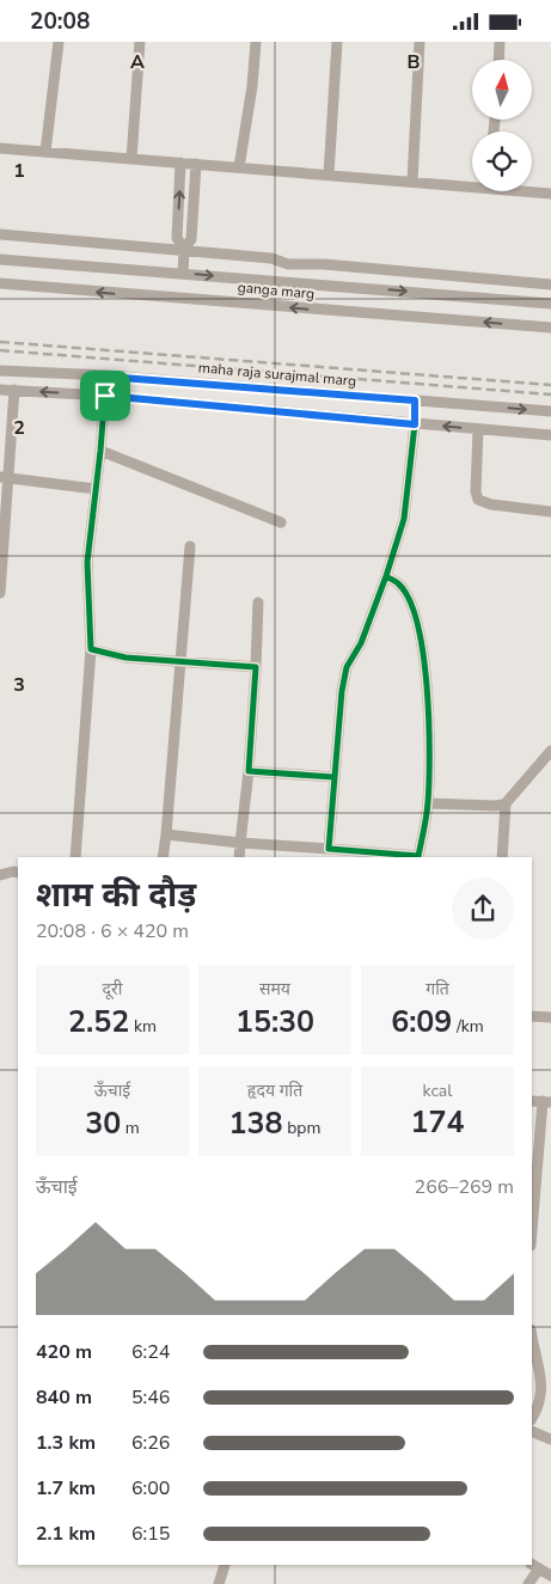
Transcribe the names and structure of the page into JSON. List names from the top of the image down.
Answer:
{
  "streets": {
    "street": ["ganga marg", "maha raja surajmal marg"]
  },
  "north": "top",
  "page": {
    "status": "20:08",
    "heading": ["शाम की दौड़", "20:08 · 6 × 420 m"],
    "stats": [
      ["दूरी", "2.52 km"],
      ["समय", "15:30"],
      ["गति", "6:09 /km"],
      ["ऊँचाई", "30 m"],
      ["हृदय गति", "138 bpm"],
      ["kcal", "174"]
    ],
    "chart": ["ऊँचाई", "266–269 m"],
    "list": [
      {
        "name": "420 m",
        "note": "6:24"
      },
      {
        "name": "840 m",
        "note": "5:46"
      },
      {
        "name": "1.3 km",
        "note": "6:26"
      },
      {
        "name": "1.7 km",
        "note": "6:00"
      },
      {
        "name": "2.1 km",
        "note": "6:15"
      }
    ]
  },
  "grid": {
    "columns": ["A", "B"],
    "rows": ["1", "2", "3"]
  }
}
